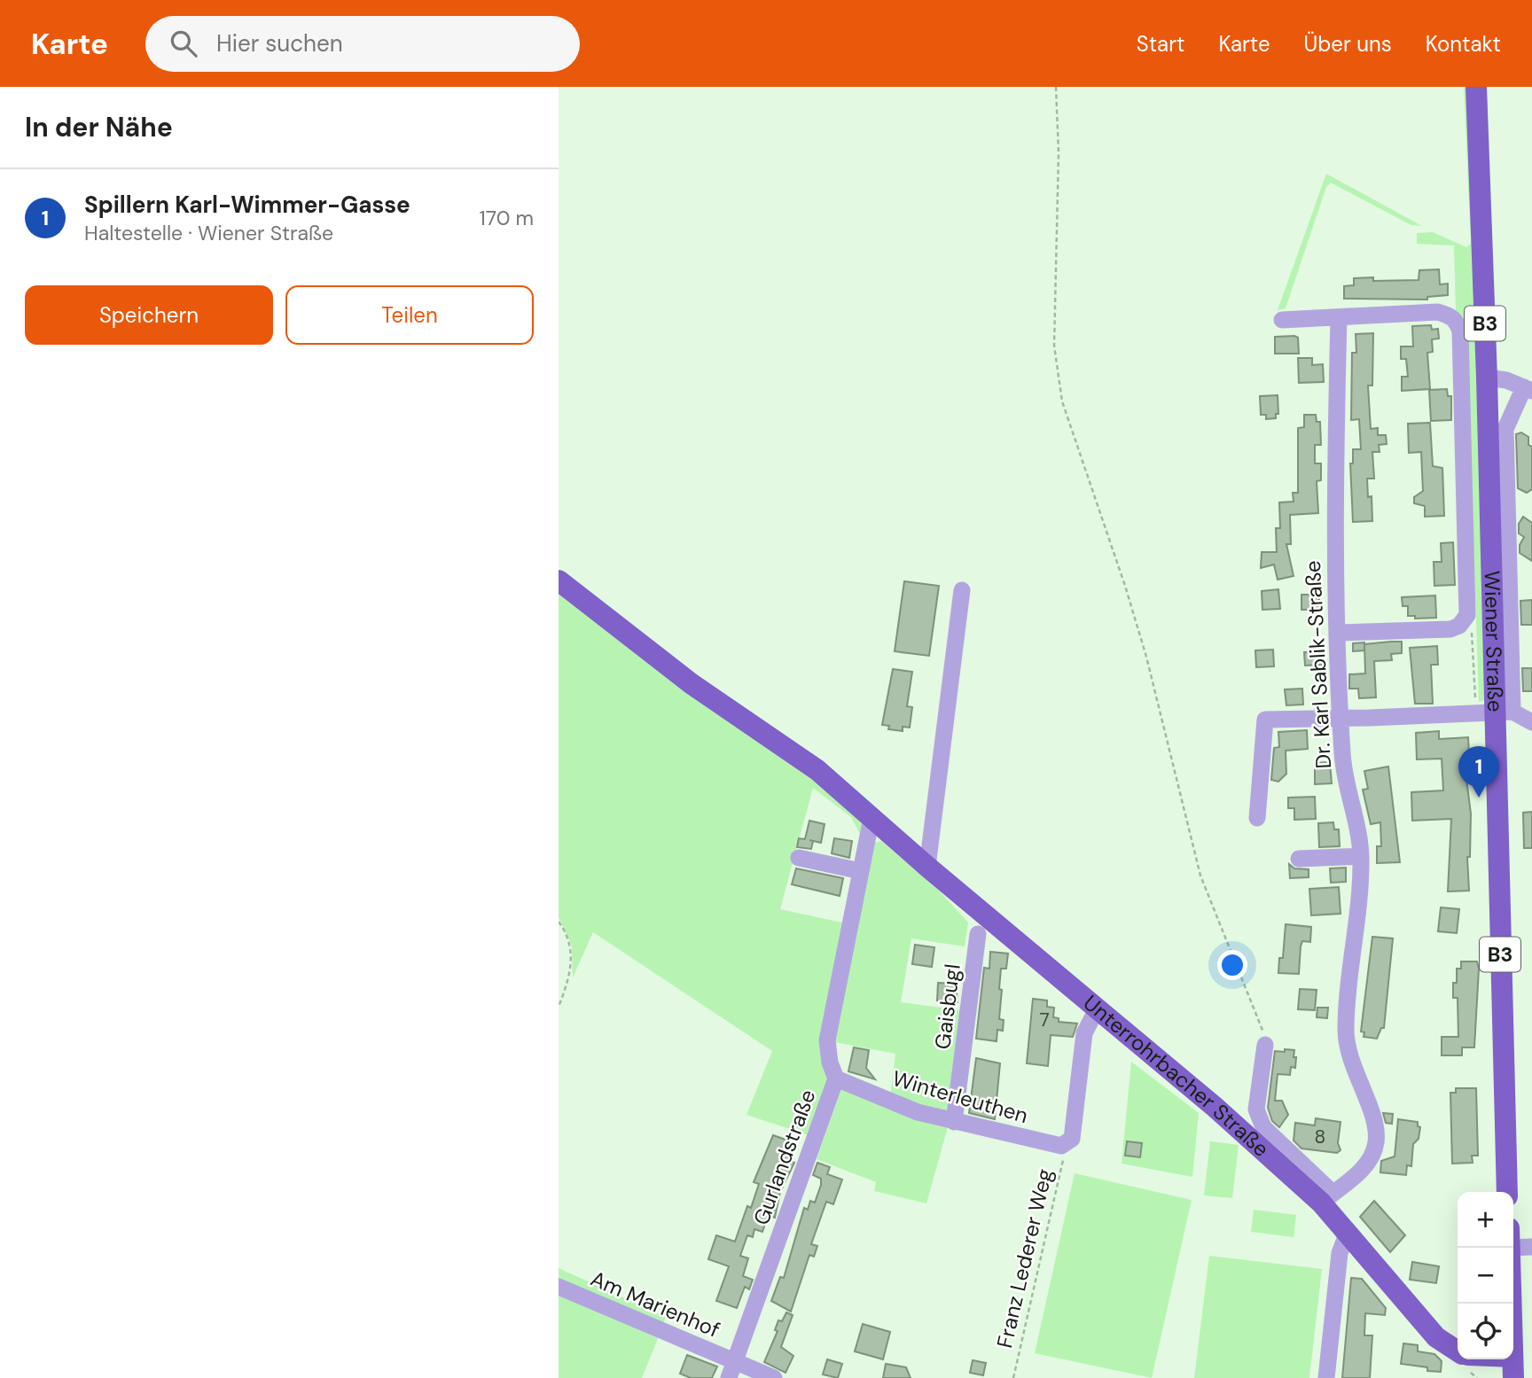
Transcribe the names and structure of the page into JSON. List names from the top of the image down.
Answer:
{
  "streets": {
    "main road": ["B3", "Wiener Straße", "Unterrohrbacher Straße"],
    "street": [
      "Dr. Karl Sablik-Straße",
      "Gaisbugl",
      "Winterleuthen",
      "Gurlandstraße",
      "Am Marienhof"
    ],
    "path": ["Franz Lederer Weg"]
  },
  "crossings": [
    ["Wiener Straße", "Dr. Karl Sablik-Straße"],
    ["Dr. Karl Sablik-Straße", "Unterrohrbacher Straße"],
    ["Gaisbugl", "Winterleuthen"],
    ["Unterrohrbacher Straße", "Gurlandstraße"],
    ["Winterleuthen", "Gurlandstraße"],
    ["Winterleuthen", "Franz Lederer Weg"],
    ["Gurlandstraße", "Am Marienhof"]
  ],
  "house_numbers": ["7", "8"],
  "page": {
    "header": "Karte",
    "search": "Hier suchen",
    "nav": [
      "Start",
      "Karte",
      "Über uns",
      "Kontakt"
    ],
    "heading": "In der Nähe",
    "list": [
      {
        "mark": "1",
        "name": "Spillern Karl-Wimmer-Gasse",
        "note": "Haltestelle · Wiener Straße",
        "value": "170 m"
      }
    ],
    "buttons": ["Speichern", "Teilen"],
    "pins": "1",
    "map_buttons": ["+", "−"]
  }
}
